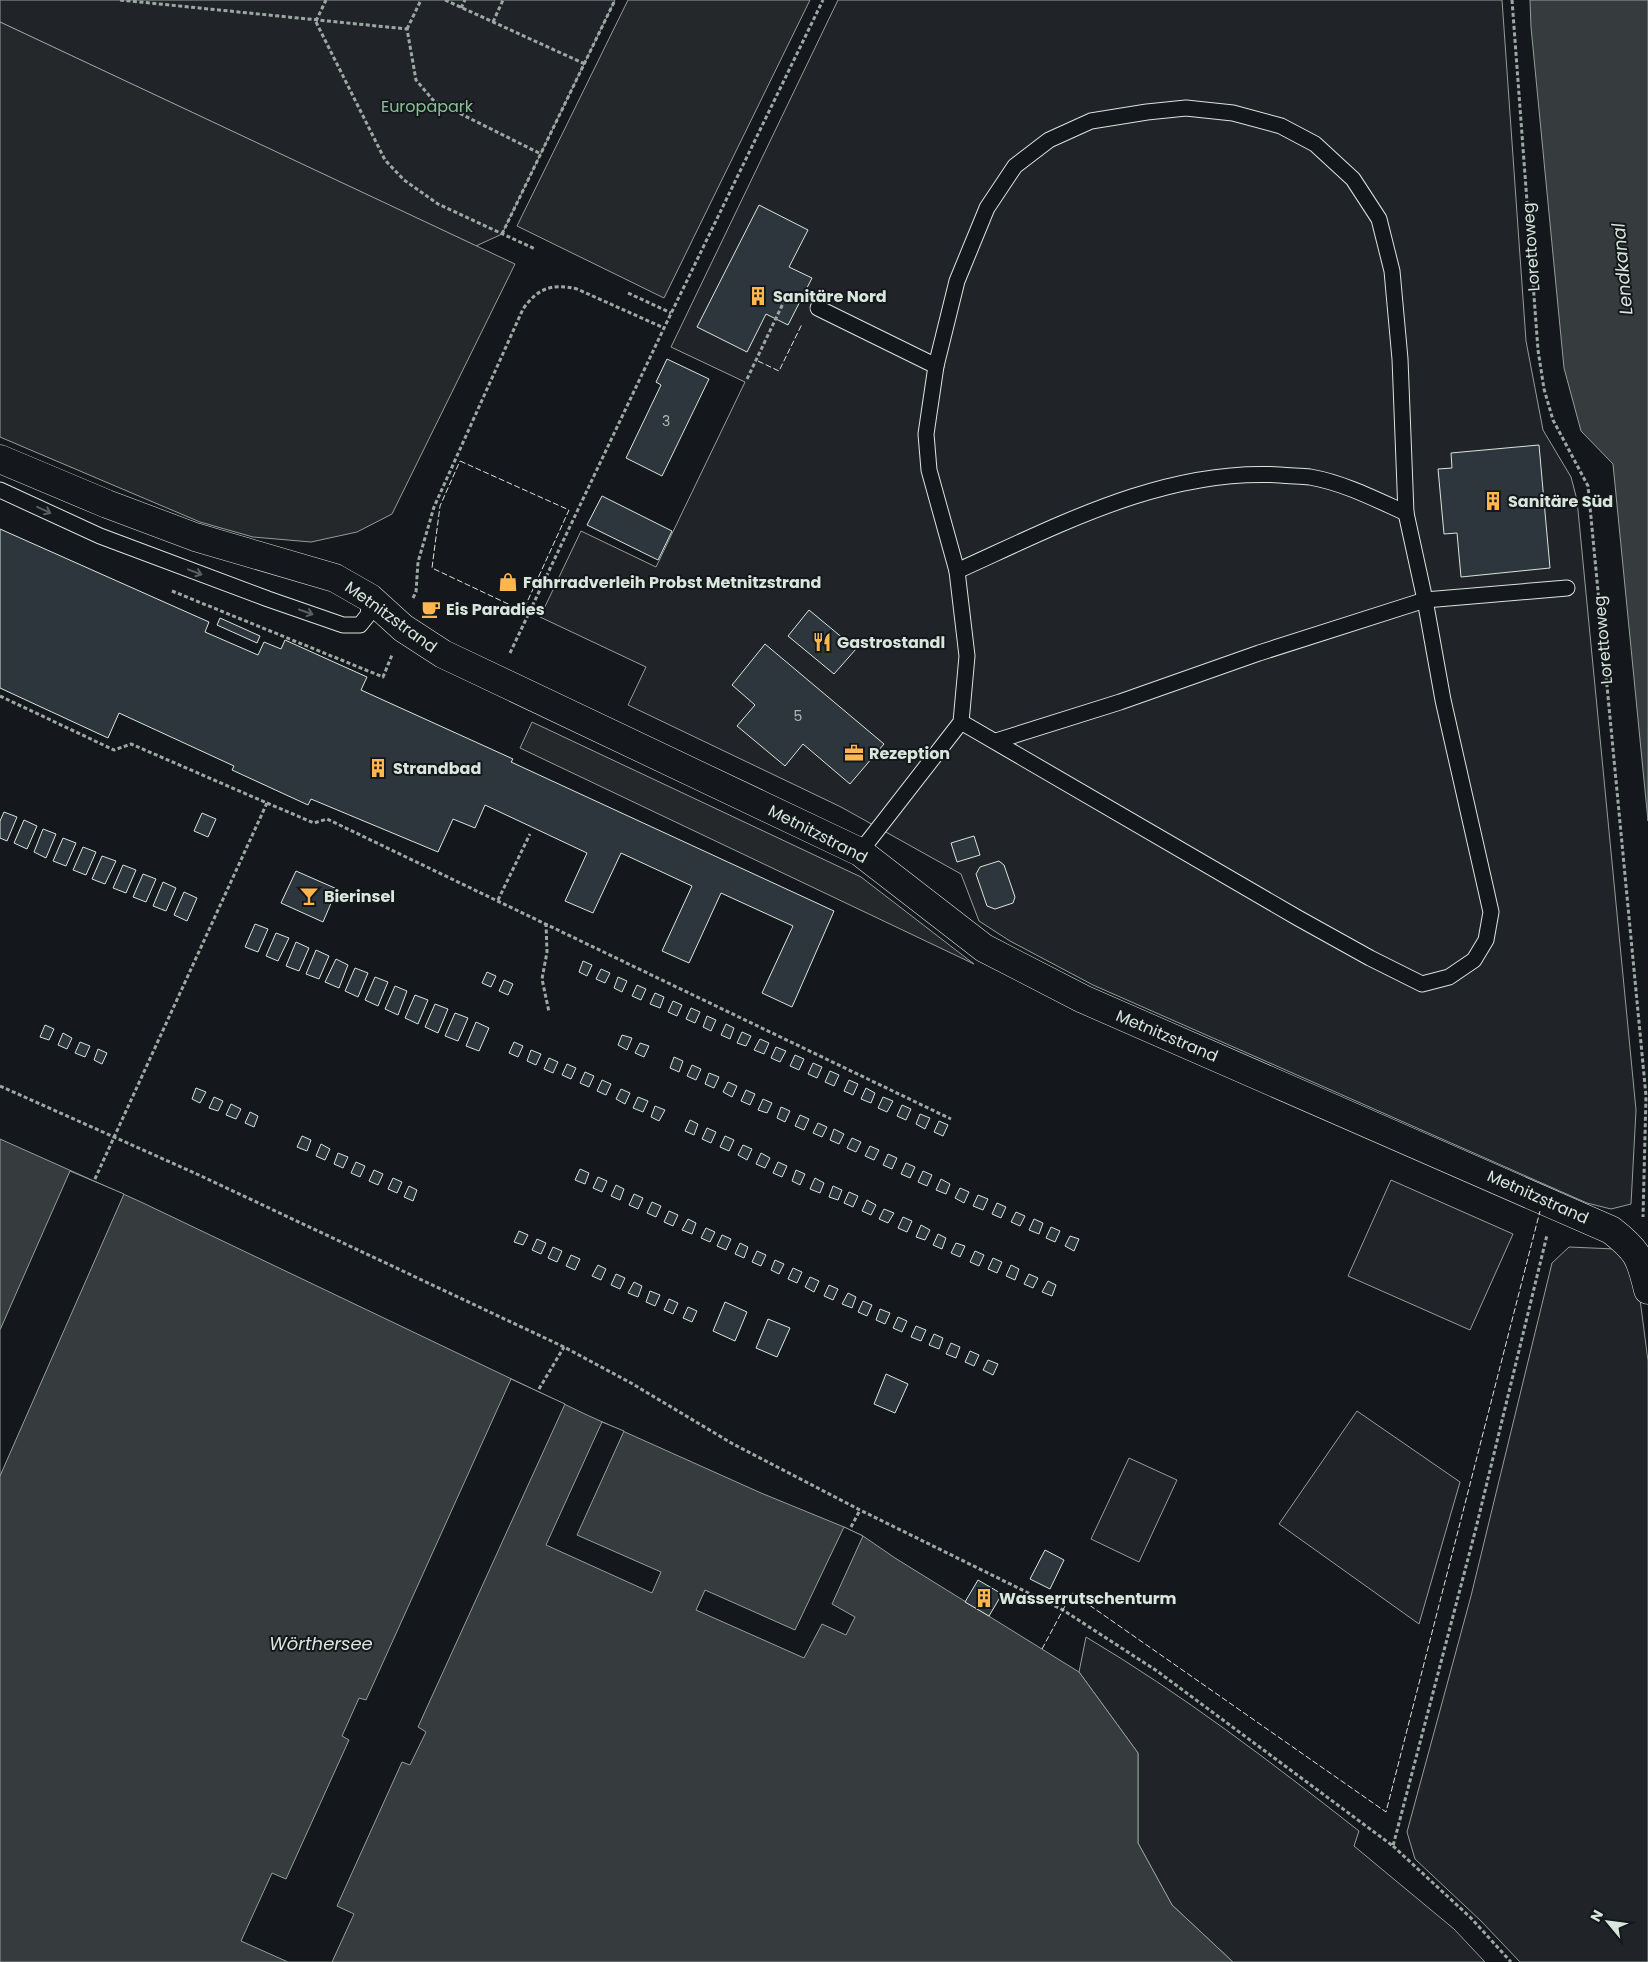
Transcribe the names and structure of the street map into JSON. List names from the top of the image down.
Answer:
{
  "streets": {
    "street": ["Metnitzstrand"],
    "path": ["Lorettoweg"]
  },
  "crossings": [
    ["Lorettoweg", "Metnitzstrand"]
  ],
  "water": ["Lendkanal", "Wörthersee"],
  "parks": ["Europapark"],
  "places": {
    "building": [
      "Sanitäre Nord",
      "Sanitäre Süd",
      "Strandbad",
      "Wasserrutschenturm"
    ],
    "shop": ["Fahrradverleih Probst Metnitzstrand"],
    "cafe": ["Eis Paradies"],
    "restaurant": ["Gastrostandl"],
    "office": ["Rezeption"],
    "bar": ["Bierinsel"]
  },
  "house_numbers": ["3", "5"],
  "north": "top left"
}
